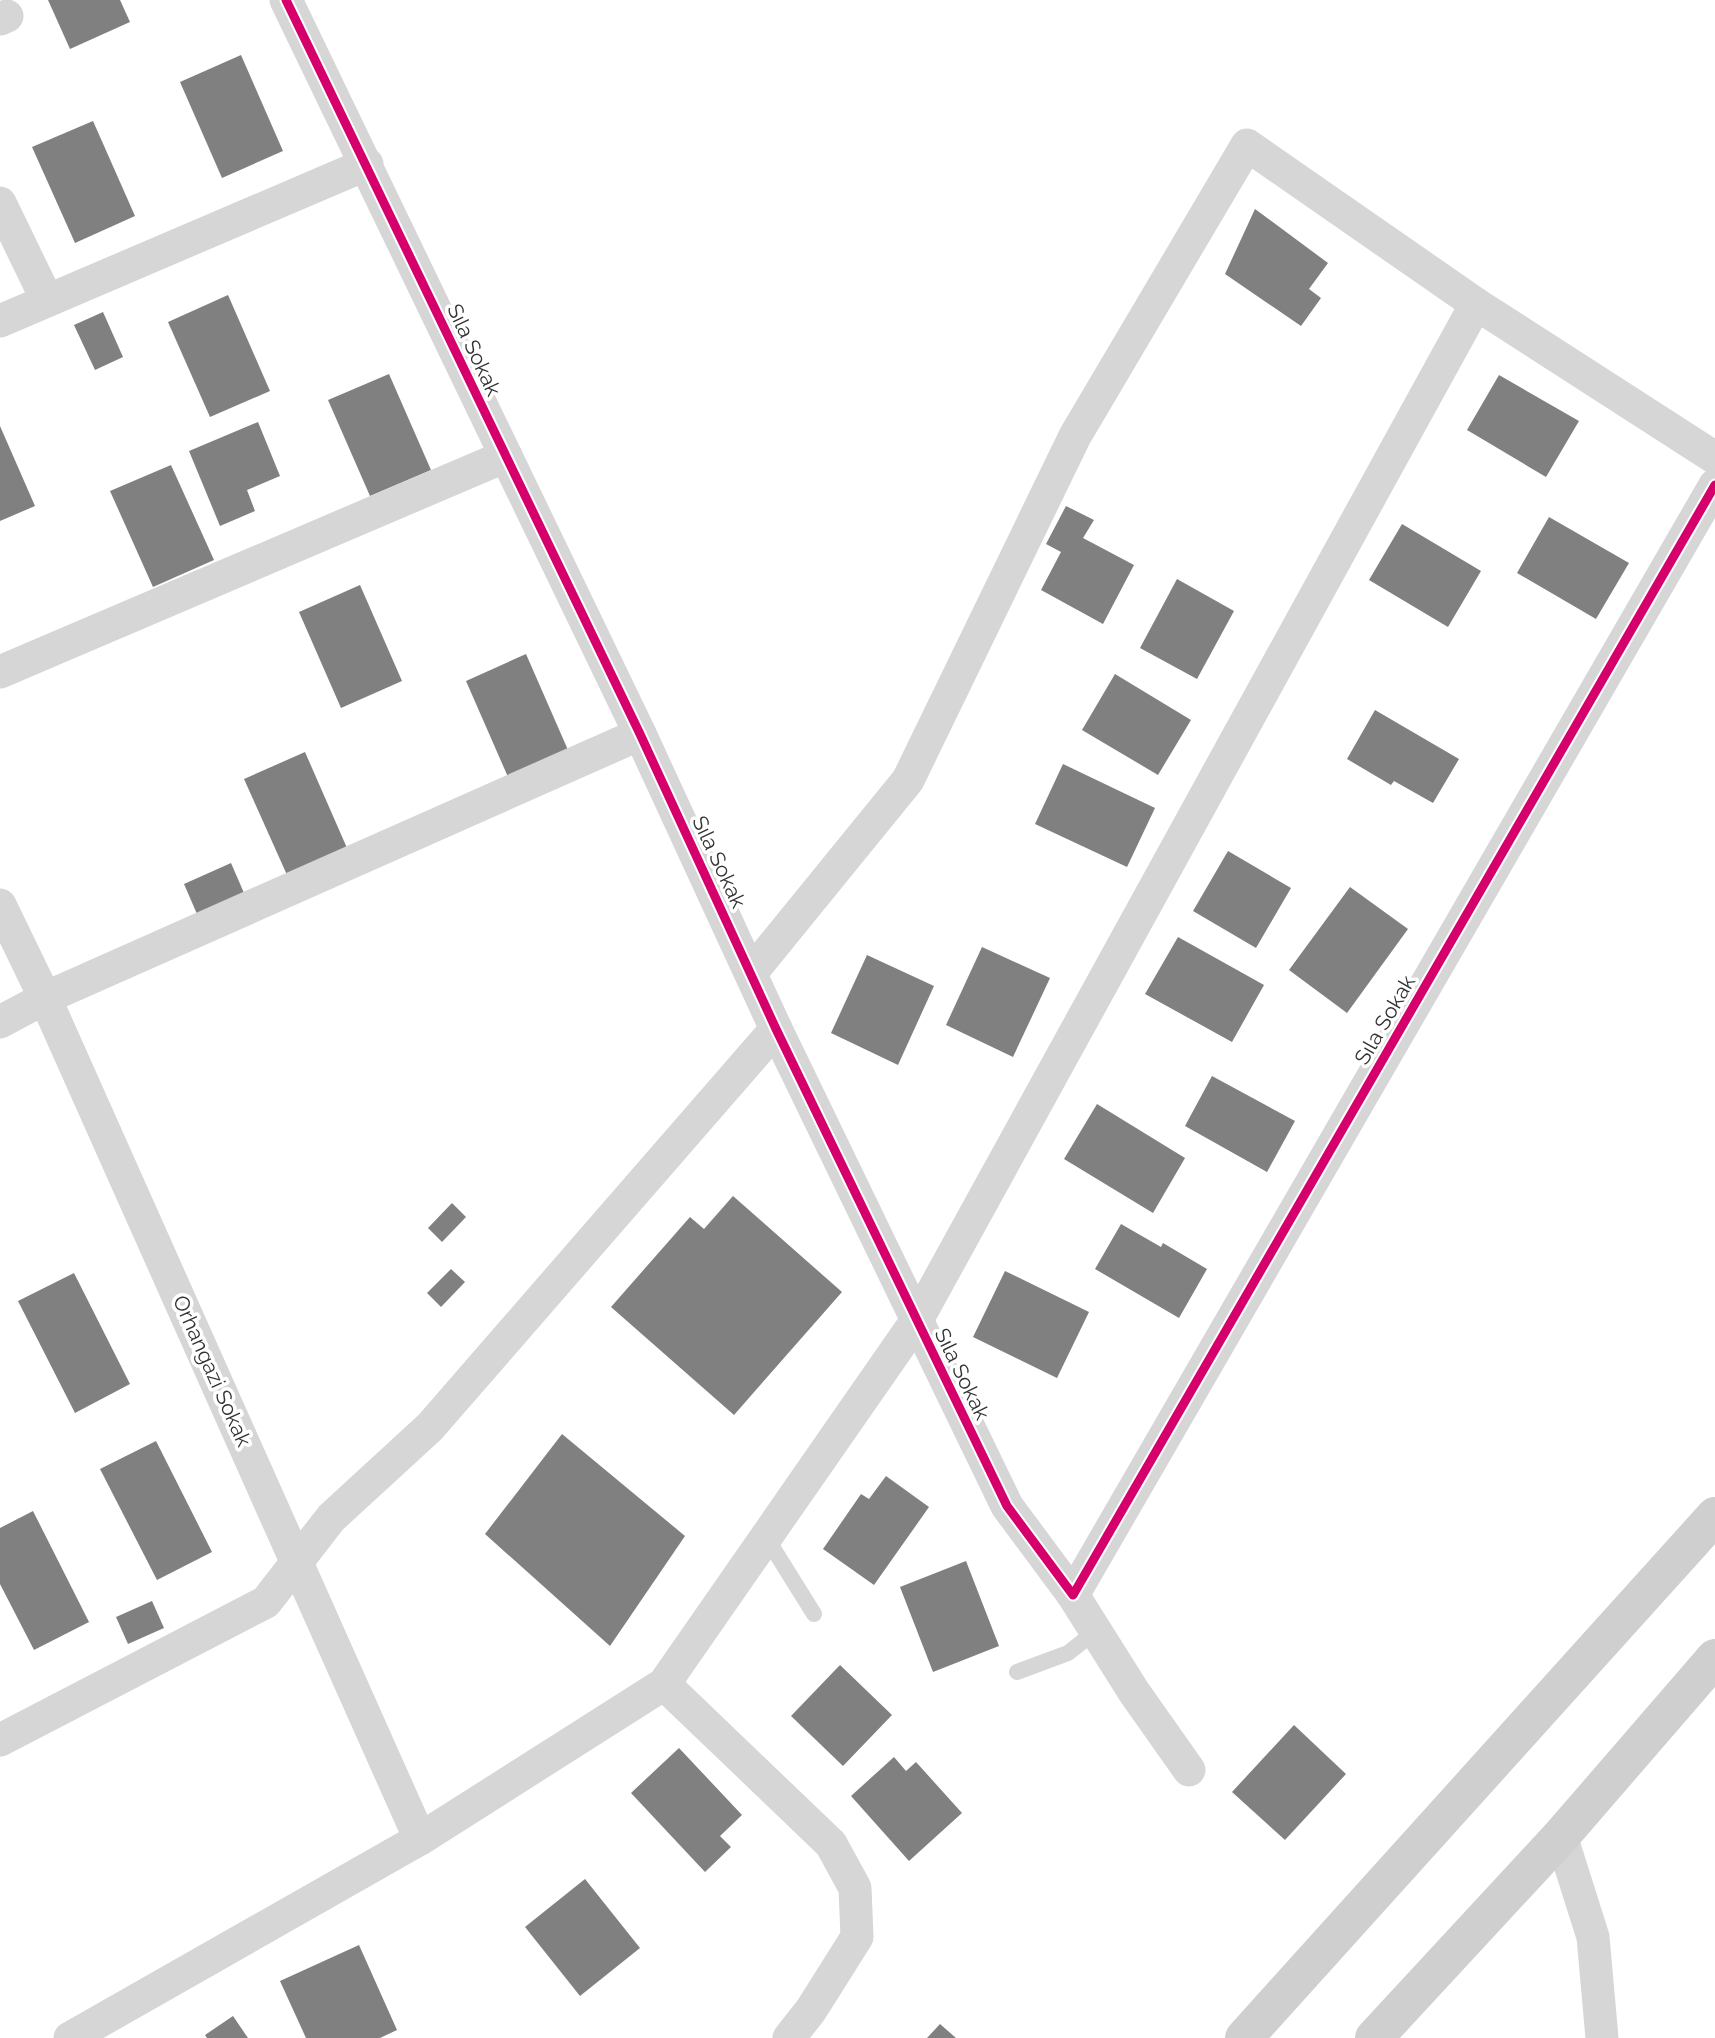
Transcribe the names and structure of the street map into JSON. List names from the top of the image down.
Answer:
{
  "streets": {
    "street": ["Sıla Sokak", "Orhangazi Sokak"]
  }
}
